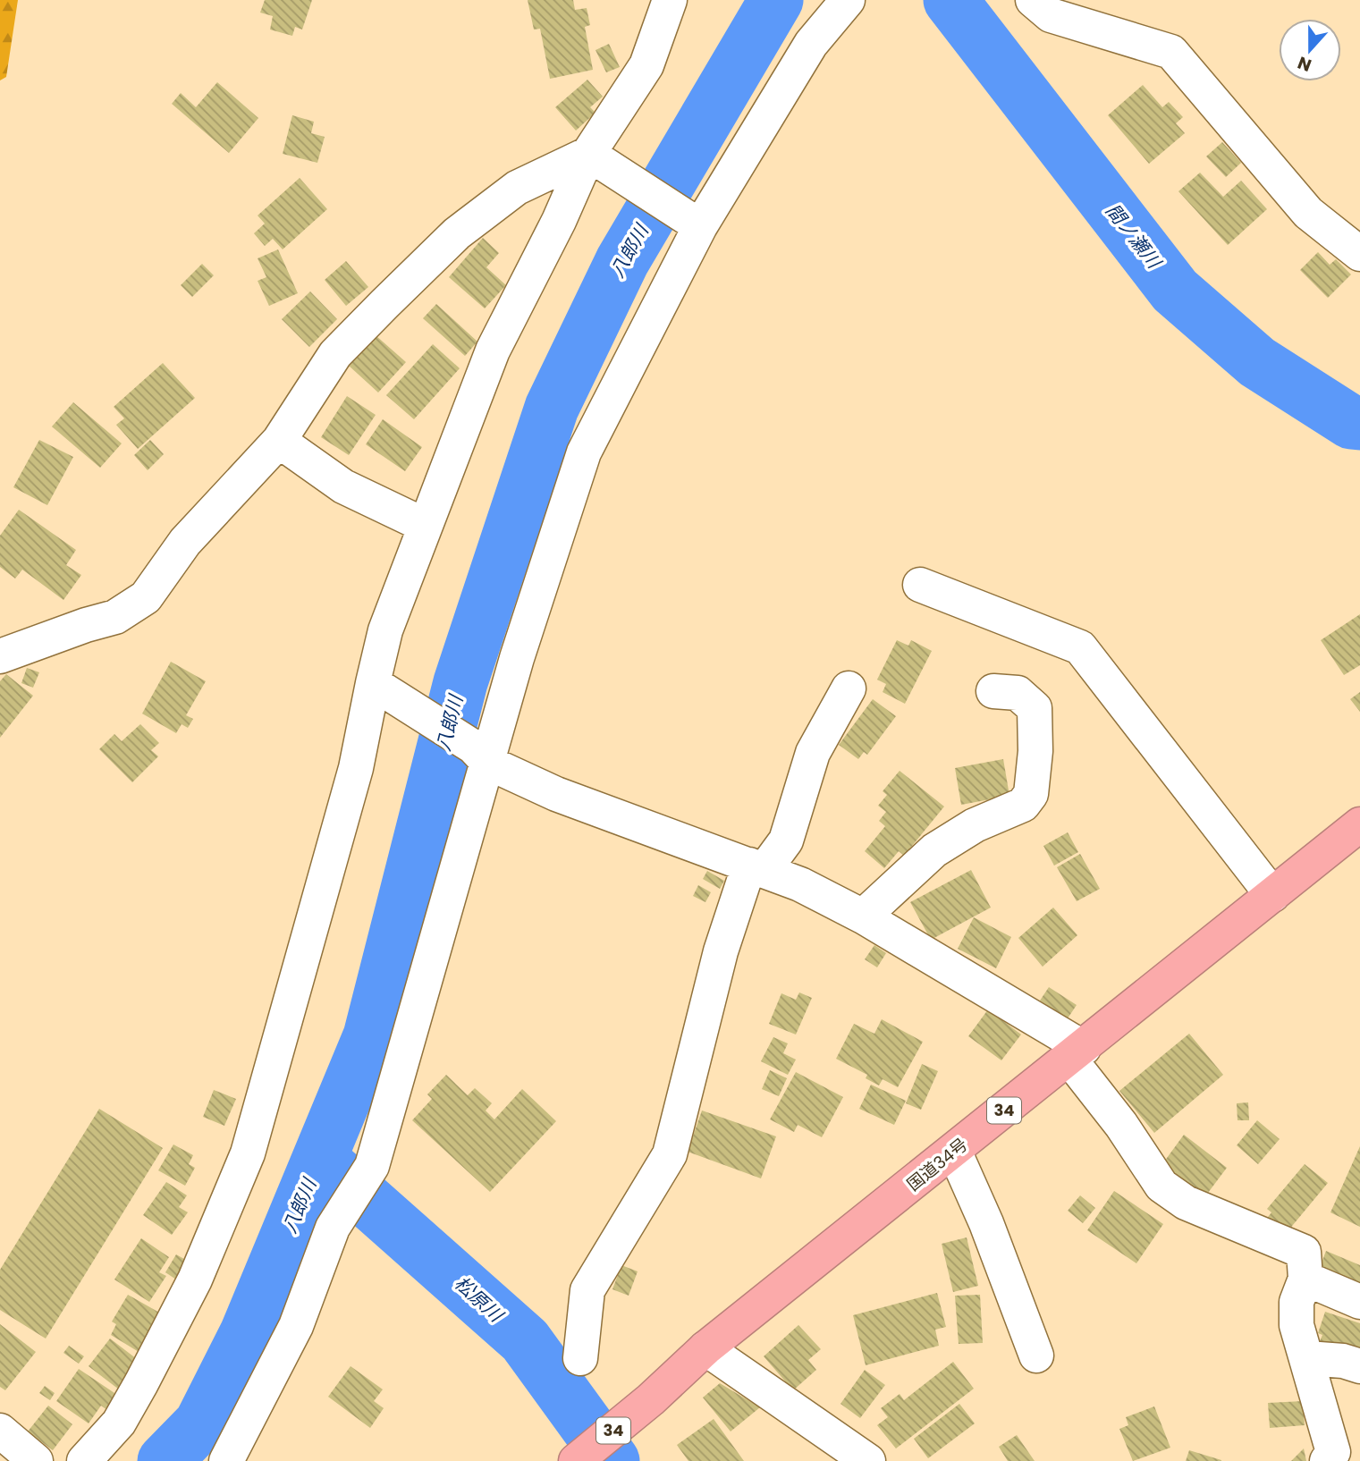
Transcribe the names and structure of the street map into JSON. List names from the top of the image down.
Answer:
{
  "streets": {
    "highway": ["34", "国道34号"]
  },
  "water": ["間ノ瀬川", "八郎川", "松原川"],
  "north": "bottom"
}
